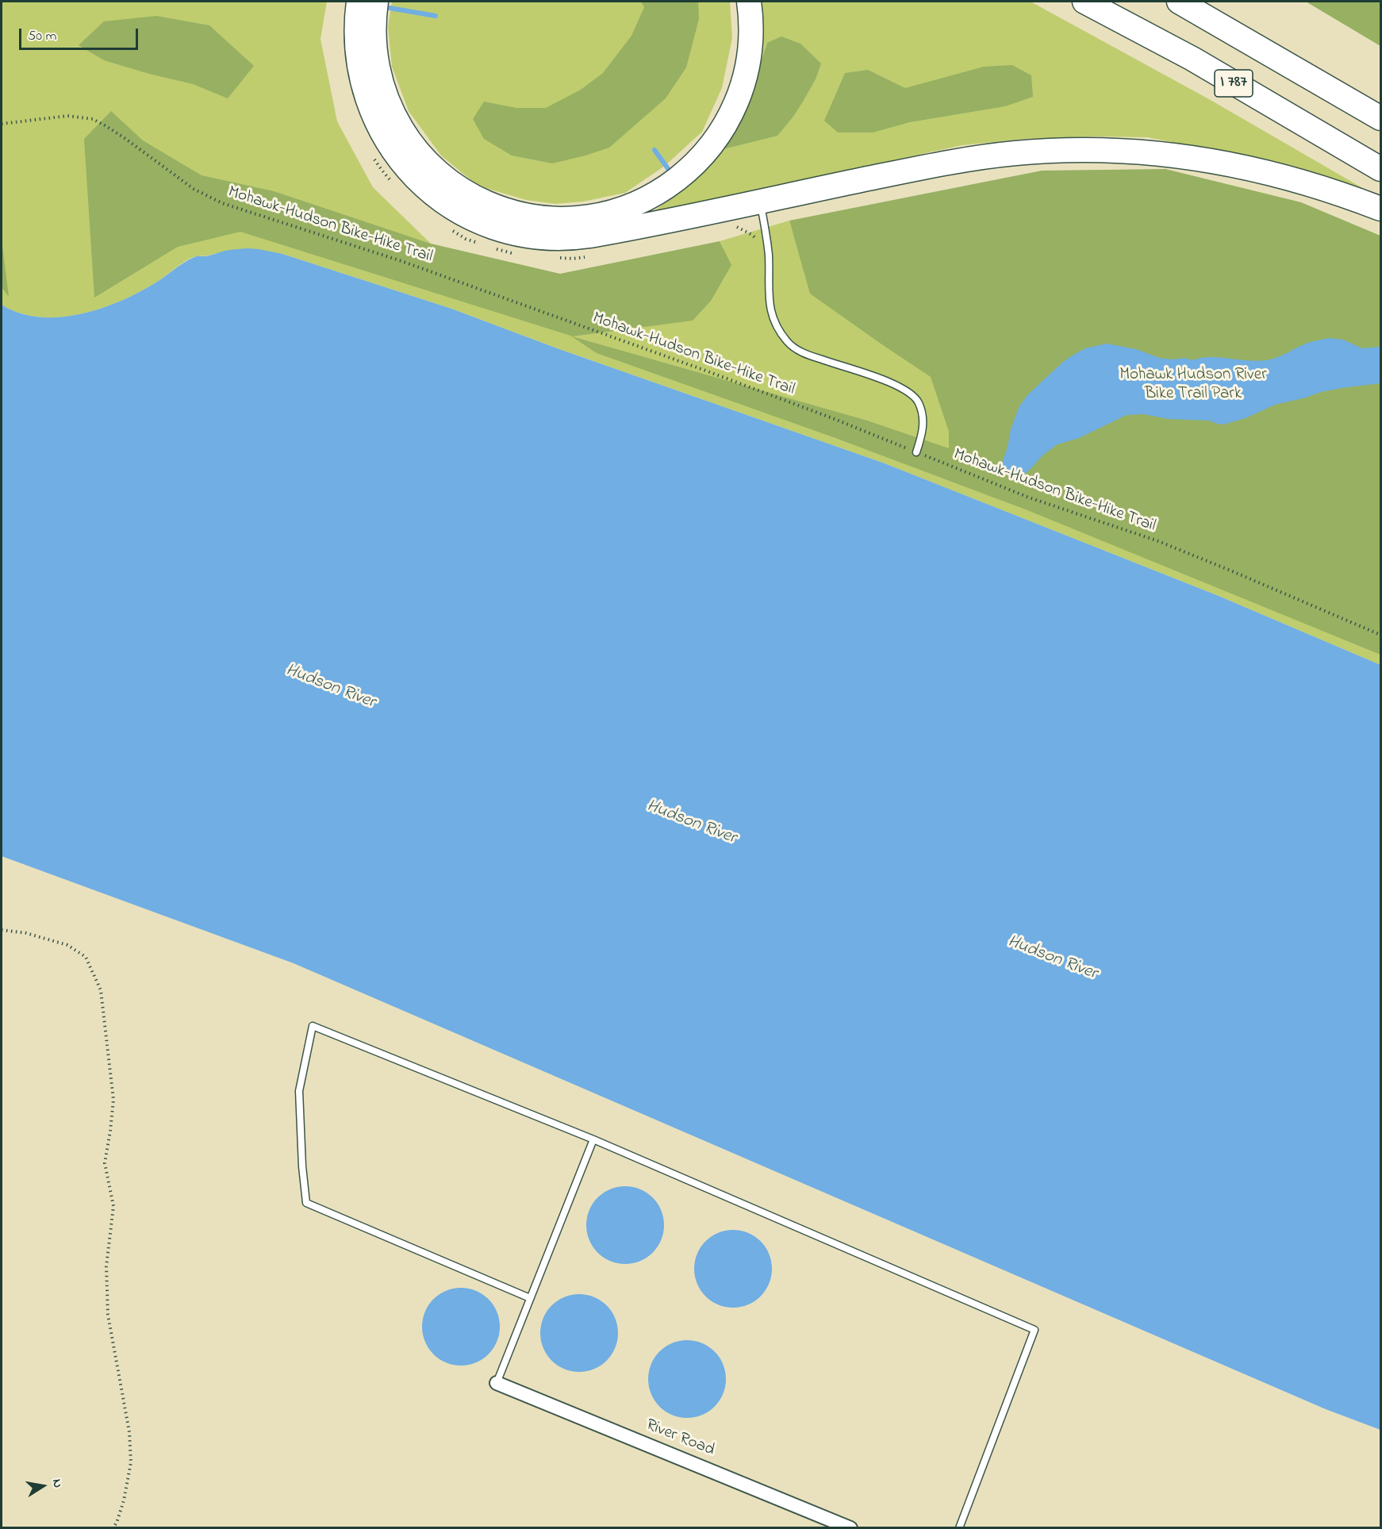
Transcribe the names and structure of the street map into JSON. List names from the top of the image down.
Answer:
{
  "streets": {
    "highway": ["I 787"],
    "street": ["River Road"],
    "path": ["Mohawk-Hudson Bike-Hike Trail"]
  },
  "water": ["Hudson River"],
  "parks": ["Mohawk Hudson River Bike Trail Park"],
  "scale_bar": "50 m",
  "north": "right"
}
